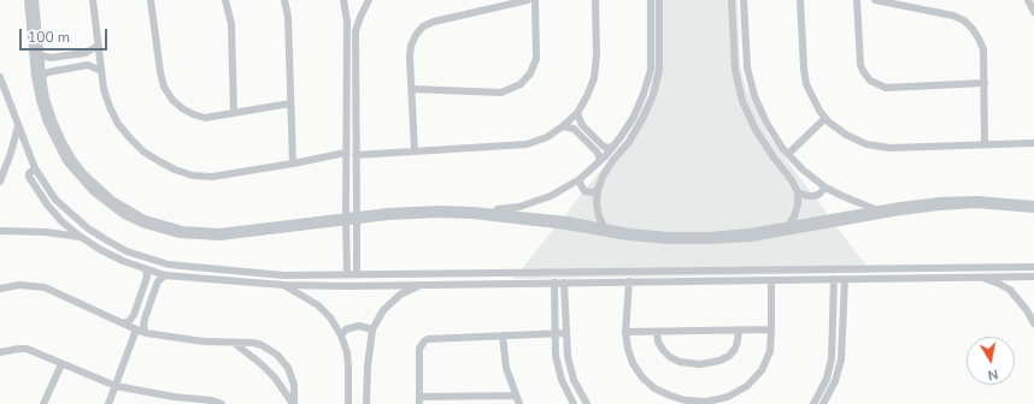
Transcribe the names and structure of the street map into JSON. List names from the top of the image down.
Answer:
{
  "scale_bar": "100 m",
  "north": "bottom"
}
